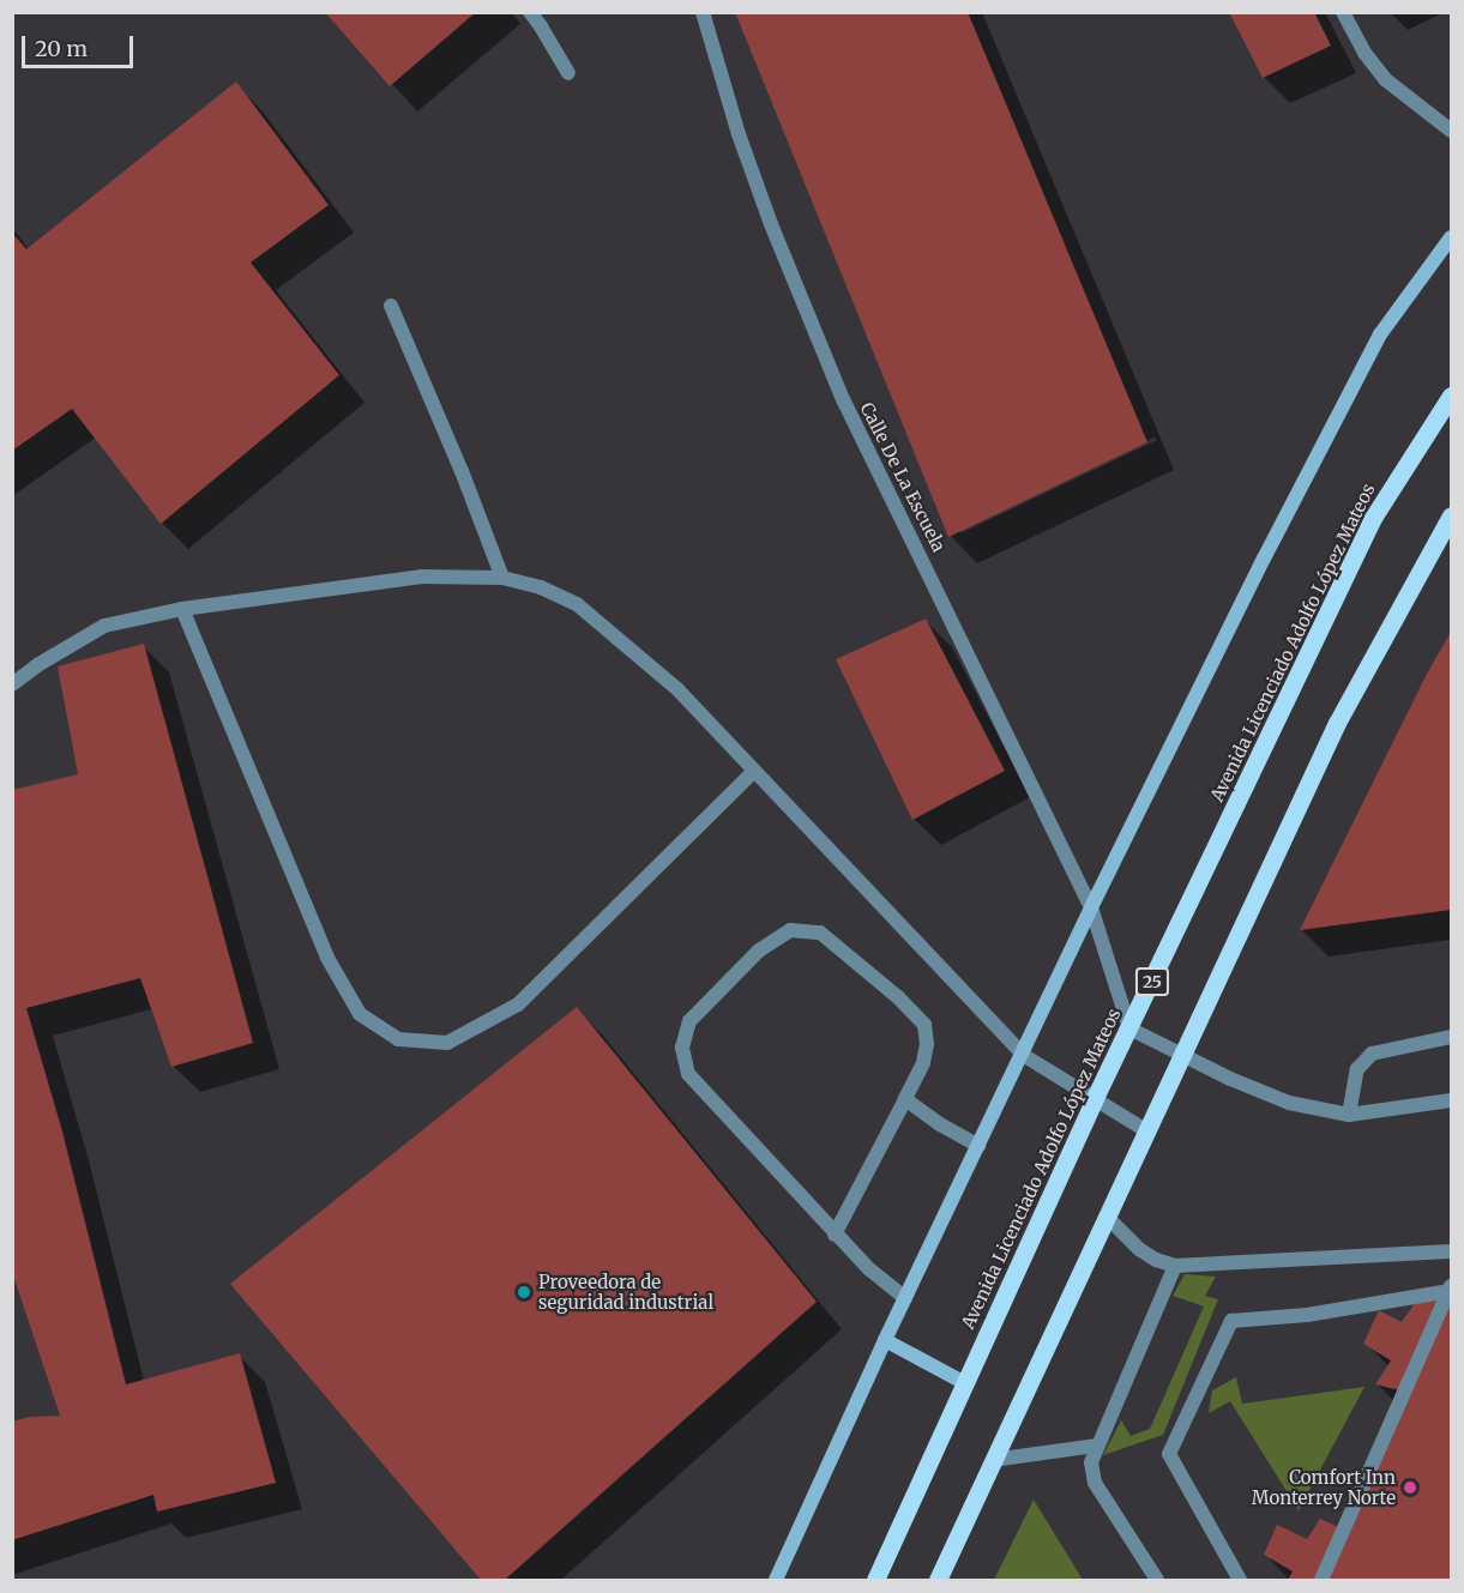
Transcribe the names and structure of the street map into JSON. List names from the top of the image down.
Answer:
{
  "streets": {
    "main road": ["Avenida Licenciado Adolfo López Mateos", "25"],
    "lane": ["Calle De La Escuela"]
  },
  "crossings": [
    ["Calle De La Escuela", "Avenida Licenciado Adolfo López Mateos"]
  ],
  "places": ["Proveedora de seguridad industrial", "Comfort Inn Monterrey Norte"],
  "scale_bar": "20 m"
}
